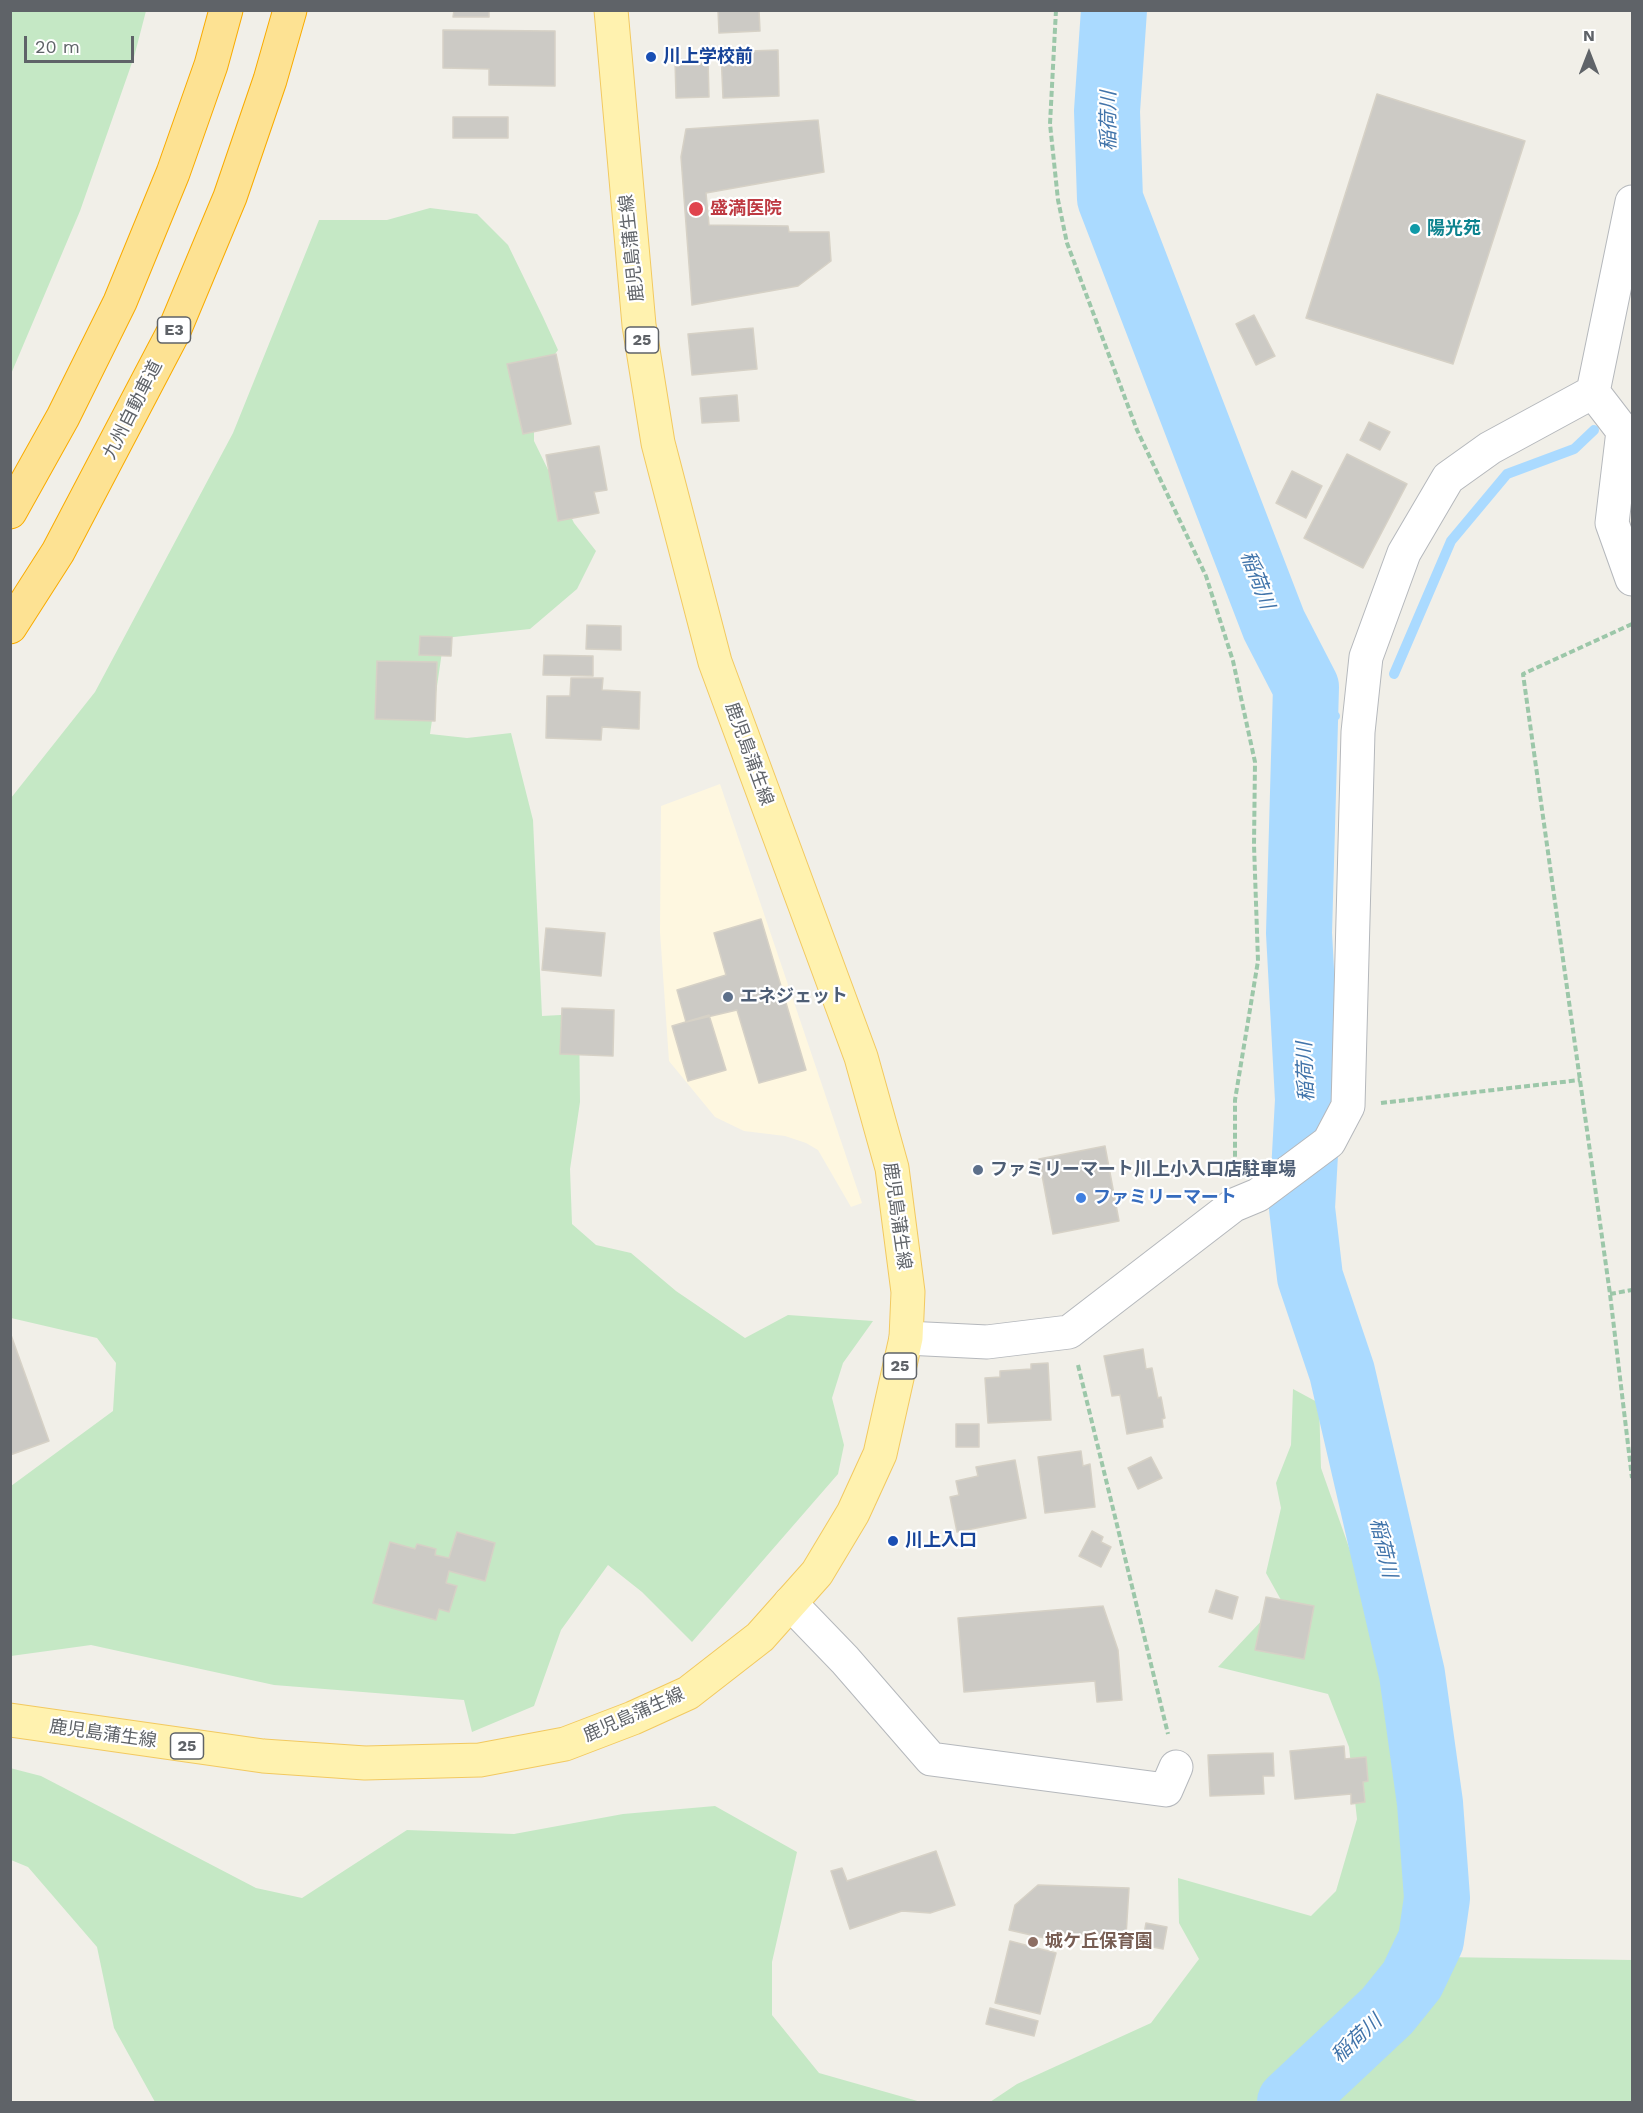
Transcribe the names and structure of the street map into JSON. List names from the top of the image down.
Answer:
{
  "streets": {
    "highway": ["E3", "九州自動車道"],
    "main road": ["鹿児島蒲生線", "25"]
  },
  "water": ["稲荷川"],
  "places": [
    "川上学校前",
    "盛満医院",
    "陽光苑",
    "エネジェット",
    "ファミリーマート川上小入口店駐車場",
    "ファミリーマート",
    "川上入口",
    "城ケ丘保育園"
  ],
  "scale_bar": "20 m",
  "north": "top"
}
